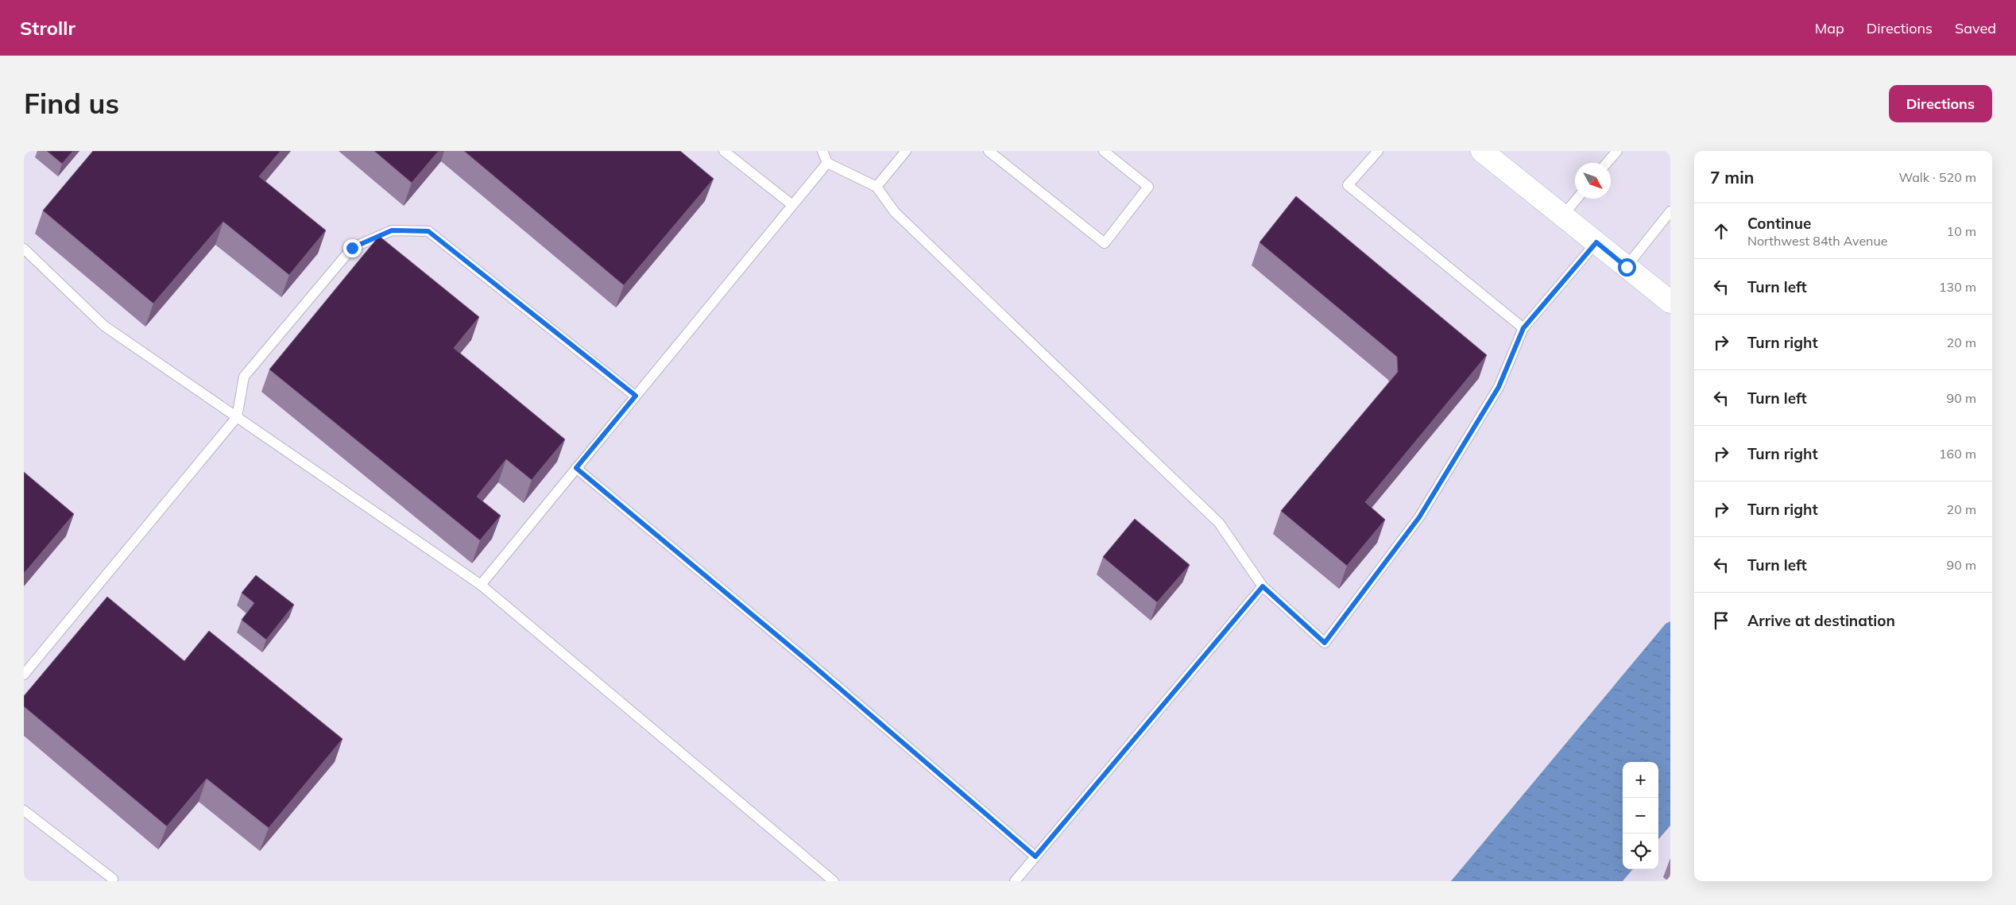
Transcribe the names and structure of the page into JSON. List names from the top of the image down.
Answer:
{
  "north": "bottom right",
  "page": {
    "header": "Strollr",
    "nav": ["Map", "Directions", "Saved"],
    "buttons": "Directions",
    "title": "Find us",
    "heading": ["7 min", "Walk · 520 m"],
    "list": [
      ["Continue", "Northwest 84th Avenue", "10 m"],
      ["Turn left", "130 m"],
      ["Turn right", "20 m"],
      ["Turn left", "90 m"],
      ["Turn right", "160 m"],
      ["Turn right", "20 m"],
      ["Turn left", "90 m"],
      "Arrive at destination"
    ],
    "map_buttons": ["+", "−"]
  }
}
